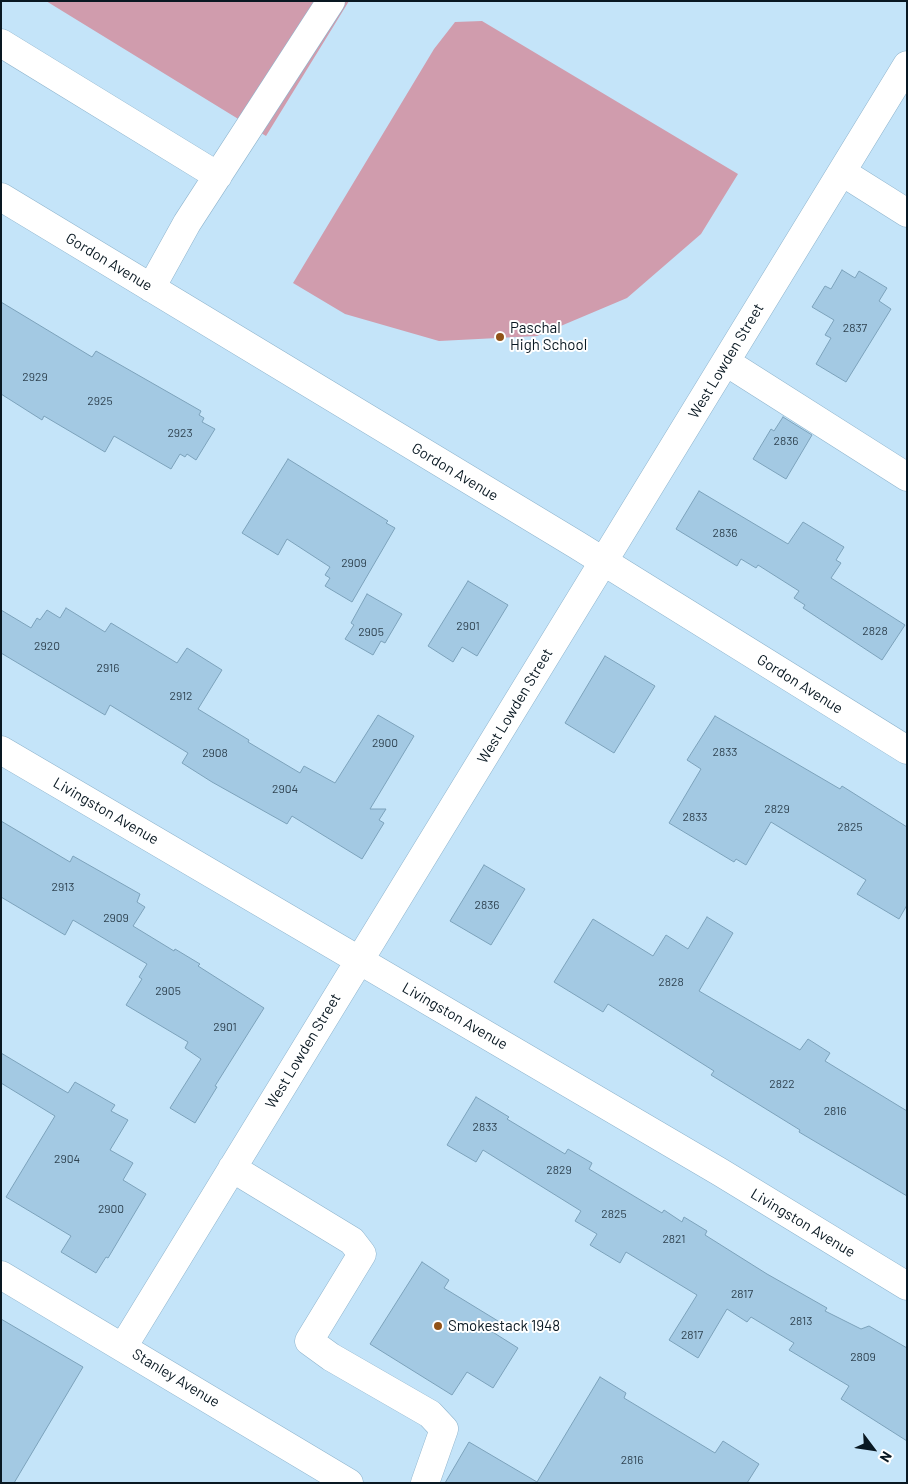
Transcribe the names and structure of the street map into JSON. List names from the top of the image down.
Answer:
{
  "streets": {
    "street": [
      "Gordon Avenue",
      "West Lowden Street",
      "Livingston Avenue",
      "Stanley Avenue"
    ]
  },
  "crossings": [
    ["Gordon Avenue", "West Lowden Street"],
    ["West Lowden Street", "Livingston Avenue"],
    ["West Lowden Street", "Stanley Avenue"]
  ],
  "places": ["Paschal High School", "Smokestack 1948"],
  "house_numbers": [
    "2837",
    "2929",
    "2925",
    "2923",
    "2836",
    "2836",
    "2909",
    "2901",
    "2828",
    "2905",
    "2920",
    "2916",
    "2912",
    "2900",
    "2833",
    "2908",
    "2904",
    "2829",
    "2833",
    "2825",
    "2913",
    "2836",
    "2909",
    "2828",
    "2905",
    "2901",
    "2822",
    "2816",
    "2833",
    "2904",
    "2829",
    "2900",
    "2825",
    "2821",
    "2817",
    "2813",
    "2817",
    "2809",
    "2816"
  ],
  "north": "bottom right"
}
